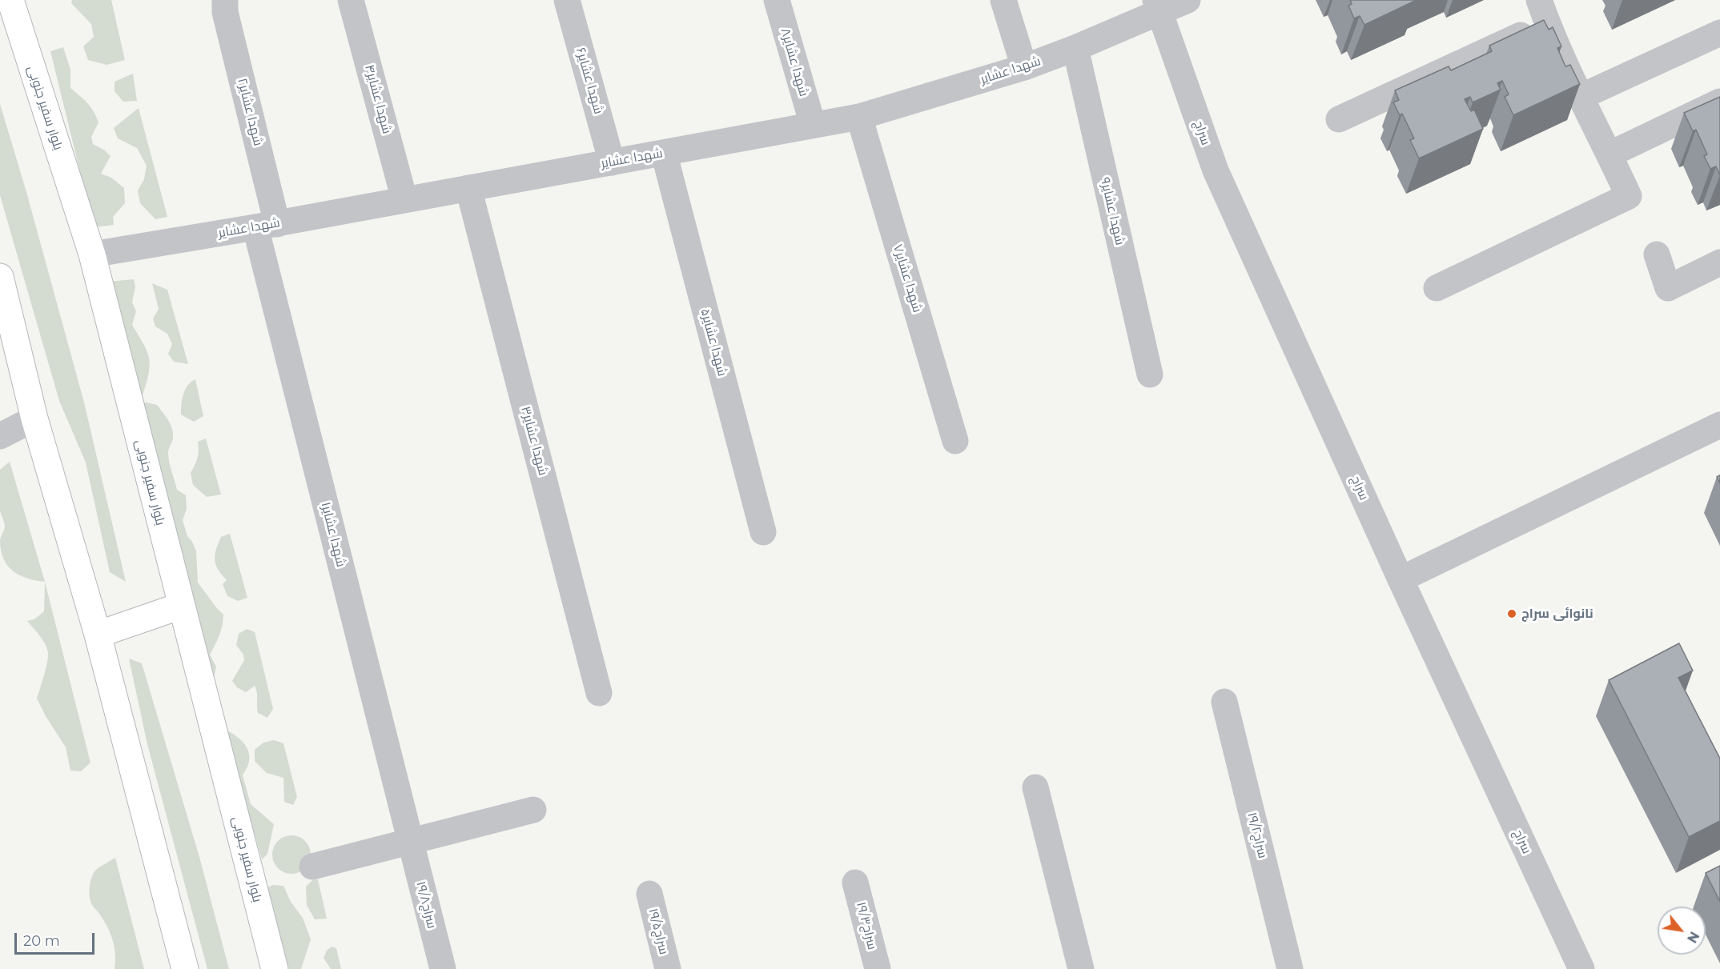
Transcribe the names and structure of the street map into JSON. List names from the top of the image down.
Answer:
{
  "streets": {
    "main road": ["بلوار سفیر جنوبی"],
    "street": [
      "شهدا عشایر۸",
      "شهدا عشایر",
      "شهدا عشایر۶",
      "شهدا عشایر۴",
      "شهدا عشایر۲",
      "سراج",
      "شهدا عشایر۹",
      "شهدا عشایر۷",
      "شهدا عشایر۵",
      "شهدا عشایر۳",
      "شهدا عشایر۱",
      "سراج۱۹/۲",
      "سراج۱۹/۸",
      "سراج۱۹/۳",
      "سراج۱۹/۵"
    ]
  },
  "crossings": [
    ["شهدا عشایر۸", "شهدا عشایر"],
    ["شهدا عشایر", "شهدا عشایر۶"],
    ["شهدا عشایر", "شهدا عشایر۴"],
    ["شهدا عشایر", "بلوار سفیر جنوبی"],
    ["شهدا عشایر", "شهدا عشایر۲"],
    ["شهدا عشایر", "سراج"],
    ["شهدا عشایر", "شهدا عشایر۹"],
    ["شهدا عشایر", "شهدا عشایر۷"],
    ["شهدا عشایر", "شهدا عشایر۵"],
    ["شهدا عشایر", "شهدا عشایر۳"],
    ["شهدا عشایر", "شهدا عشایر۱"],
    ["شهدا عشایر۲", "شهدا عشایر۱"],
    ["شهدا عشایر۱", "سراج۱۹/۸"]
  ],
  "places": ["نانوائی سراج"],
  "scale_bar": "20 m",
  "north": "bottom right"
}
